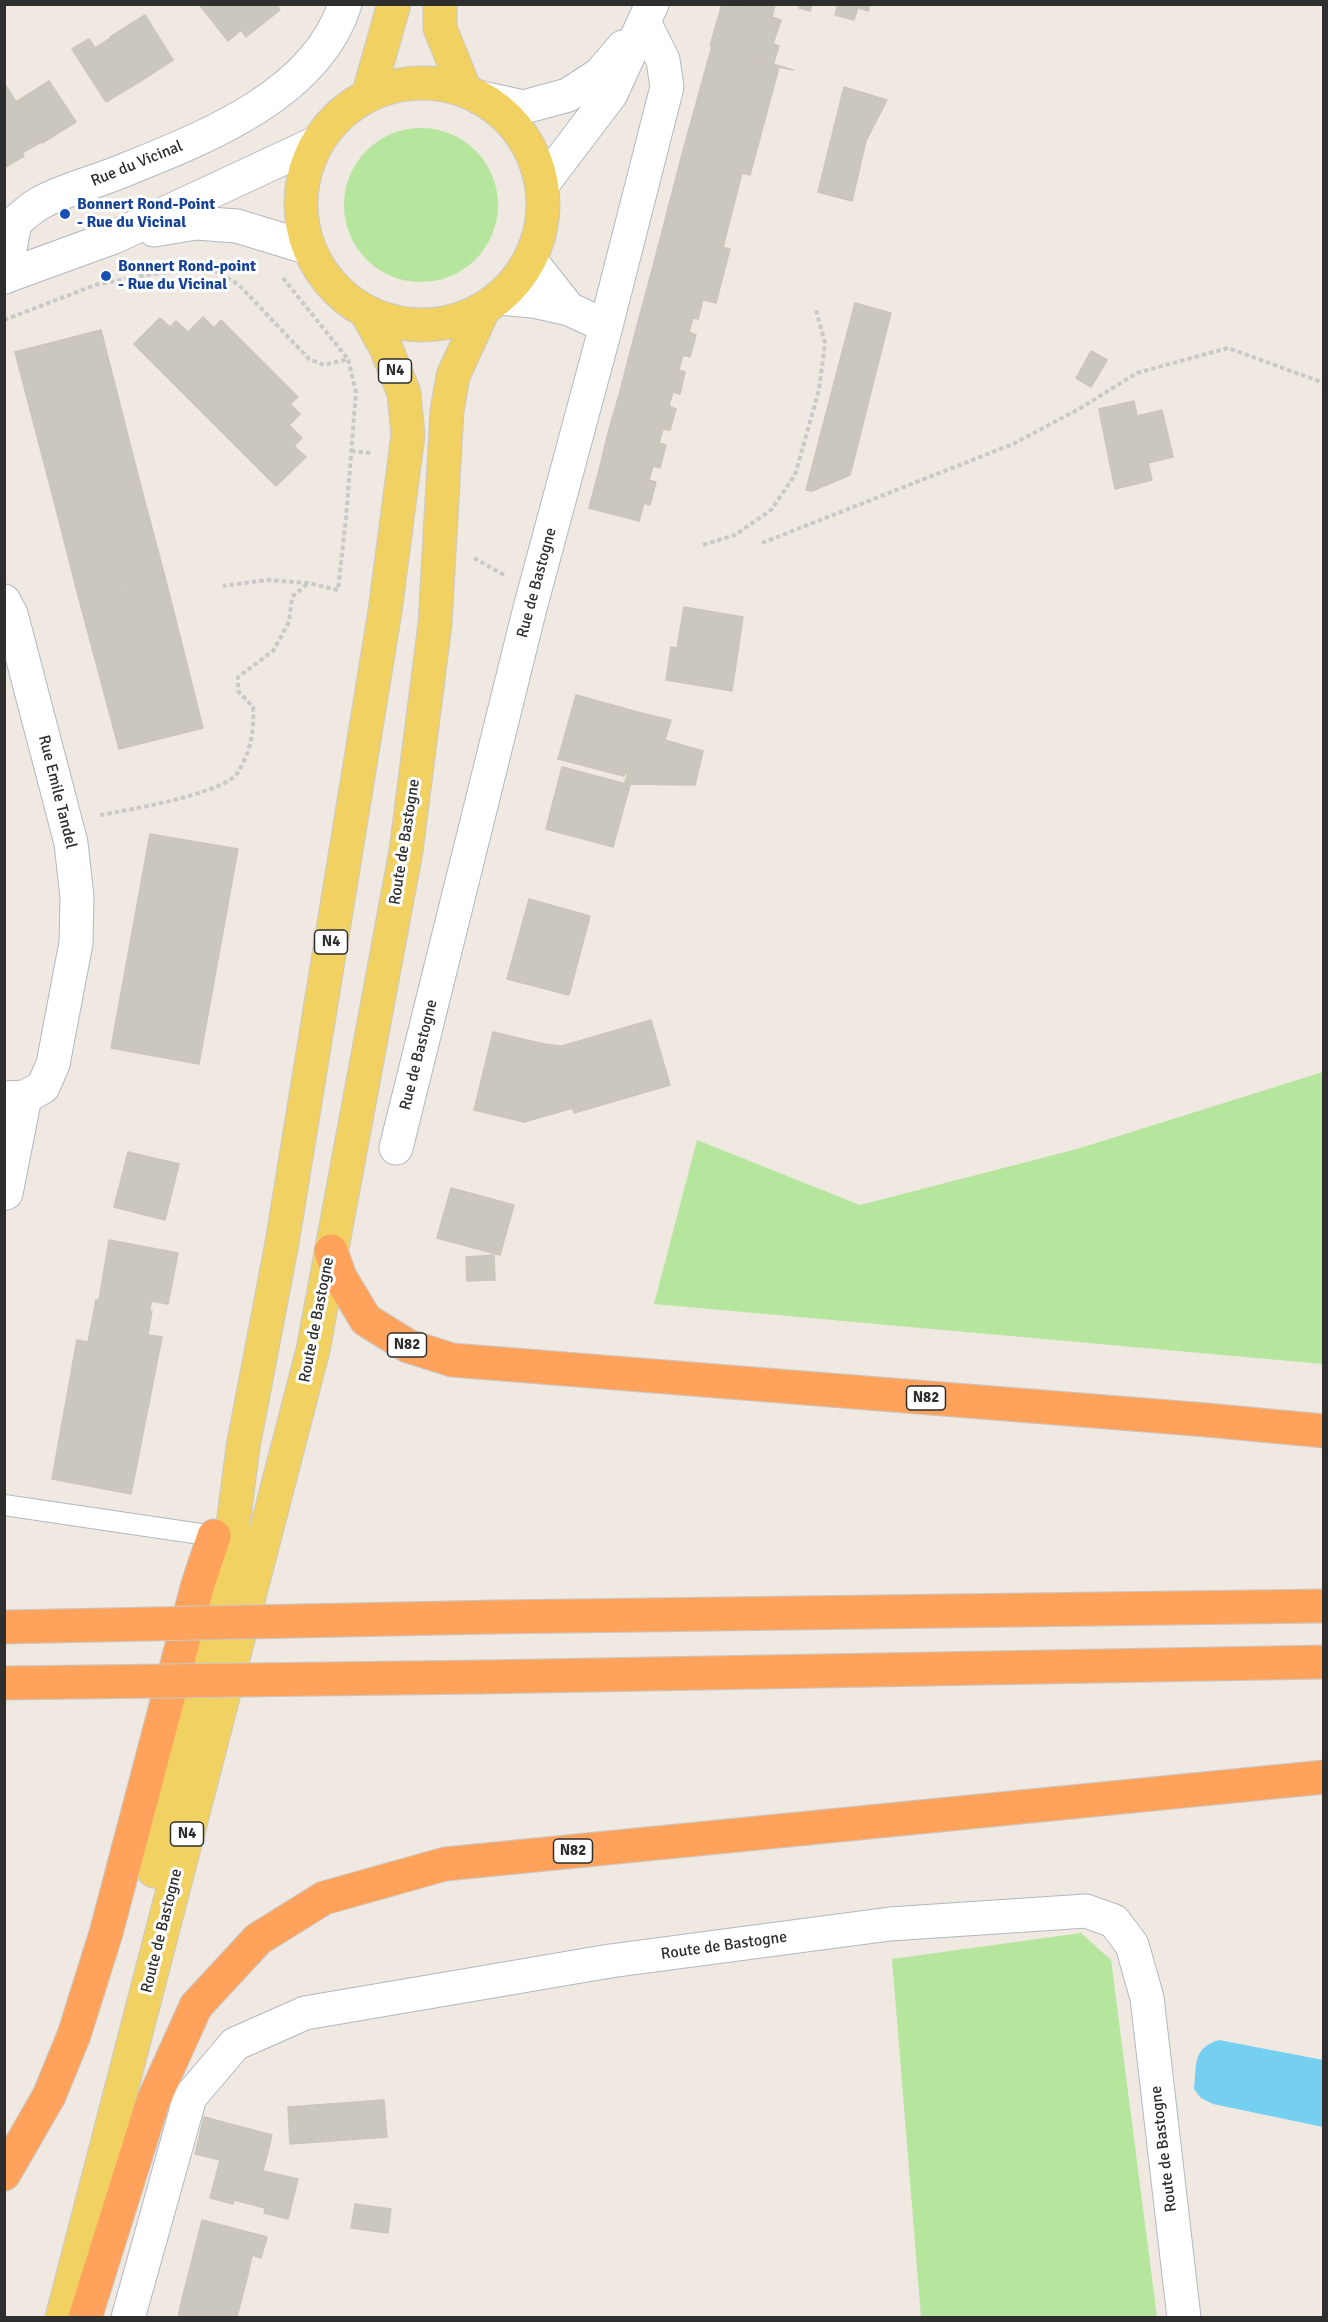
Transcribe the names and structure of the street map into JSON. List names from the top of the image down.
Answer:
{
  "streets": {
    "highway": ["N82"],
    "main road": ["N4", "Route de Bastogne"],
    "street": ["Rue du Vicinal", "Rue de Bastogne", "Rue Emile Tandel"]
  },
  "crossings": [
    ["Rue du Vicinal", "N4"],
    ["N4", "Route de Bastogne"],
    ["Route de Bastogne", "N82"]
  ],
  "places": ["Bonnert Rond-Point - Rue du Vicinal", "Bonnert Rond-point - Rue du Vicinal"]
}
